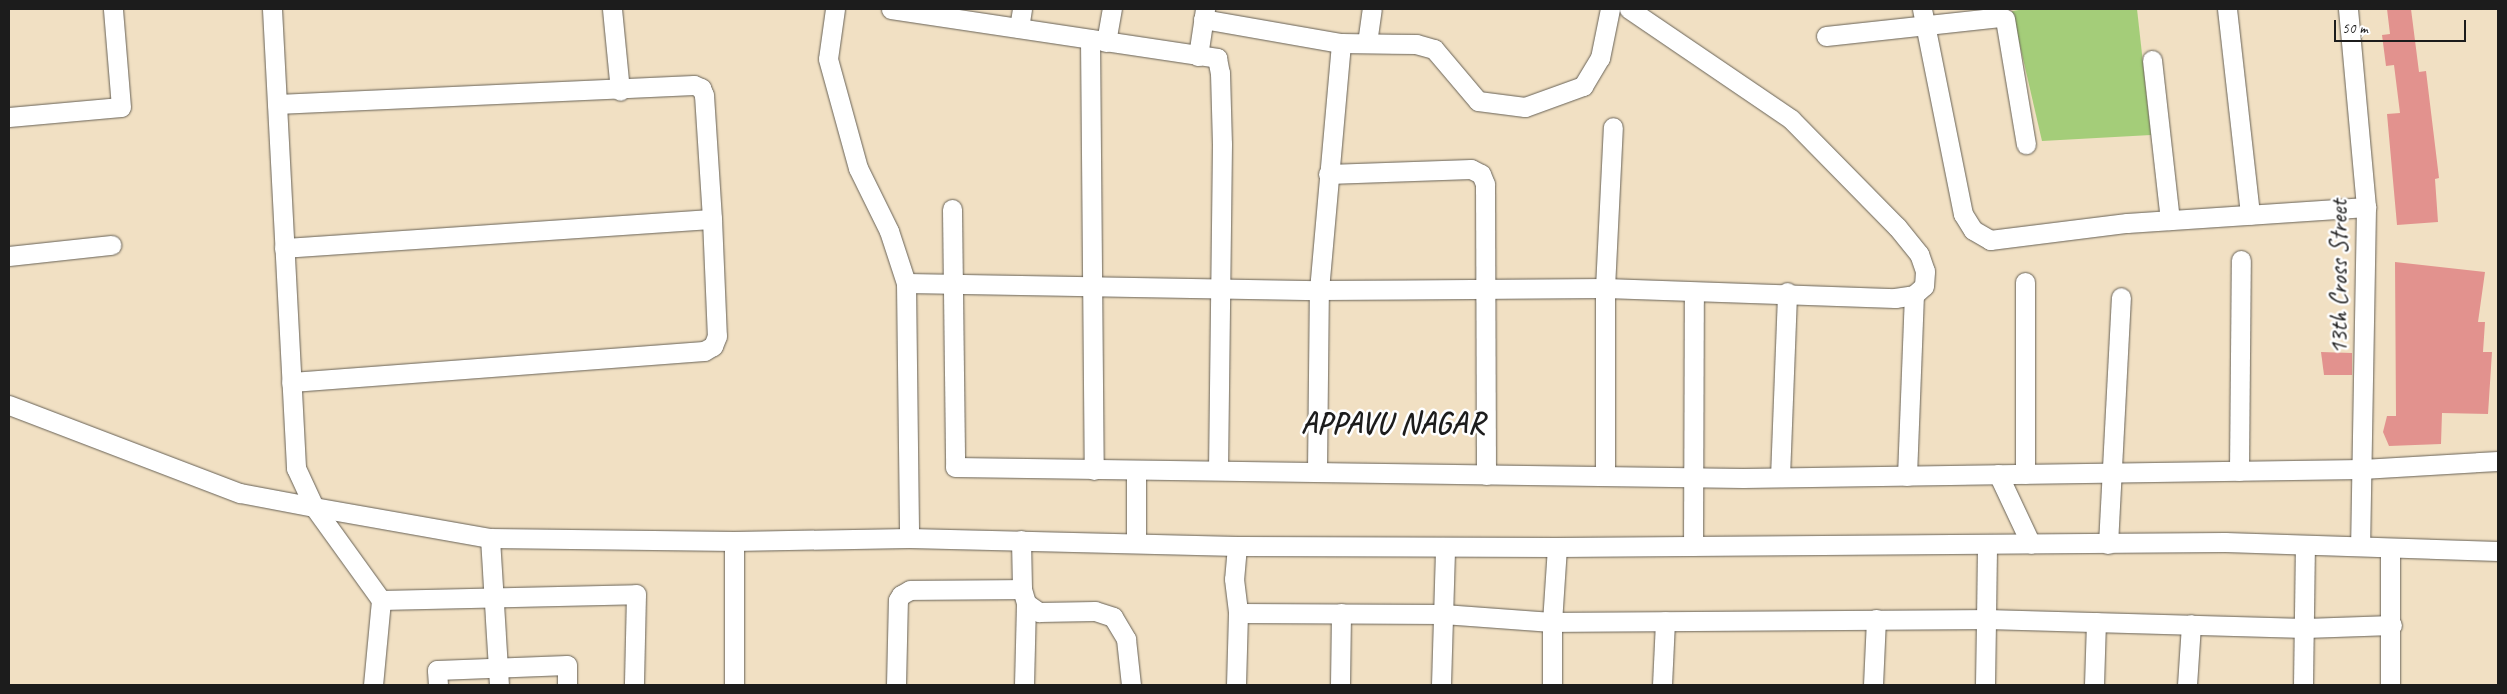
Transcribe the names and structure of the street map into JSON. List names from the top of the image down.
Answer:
{
  "streets": {
    "street": ["13th Cross Street"]
  },
  "districts": ["APPAVU NAGAR"],
  "scale_bar": "50 m"
}
